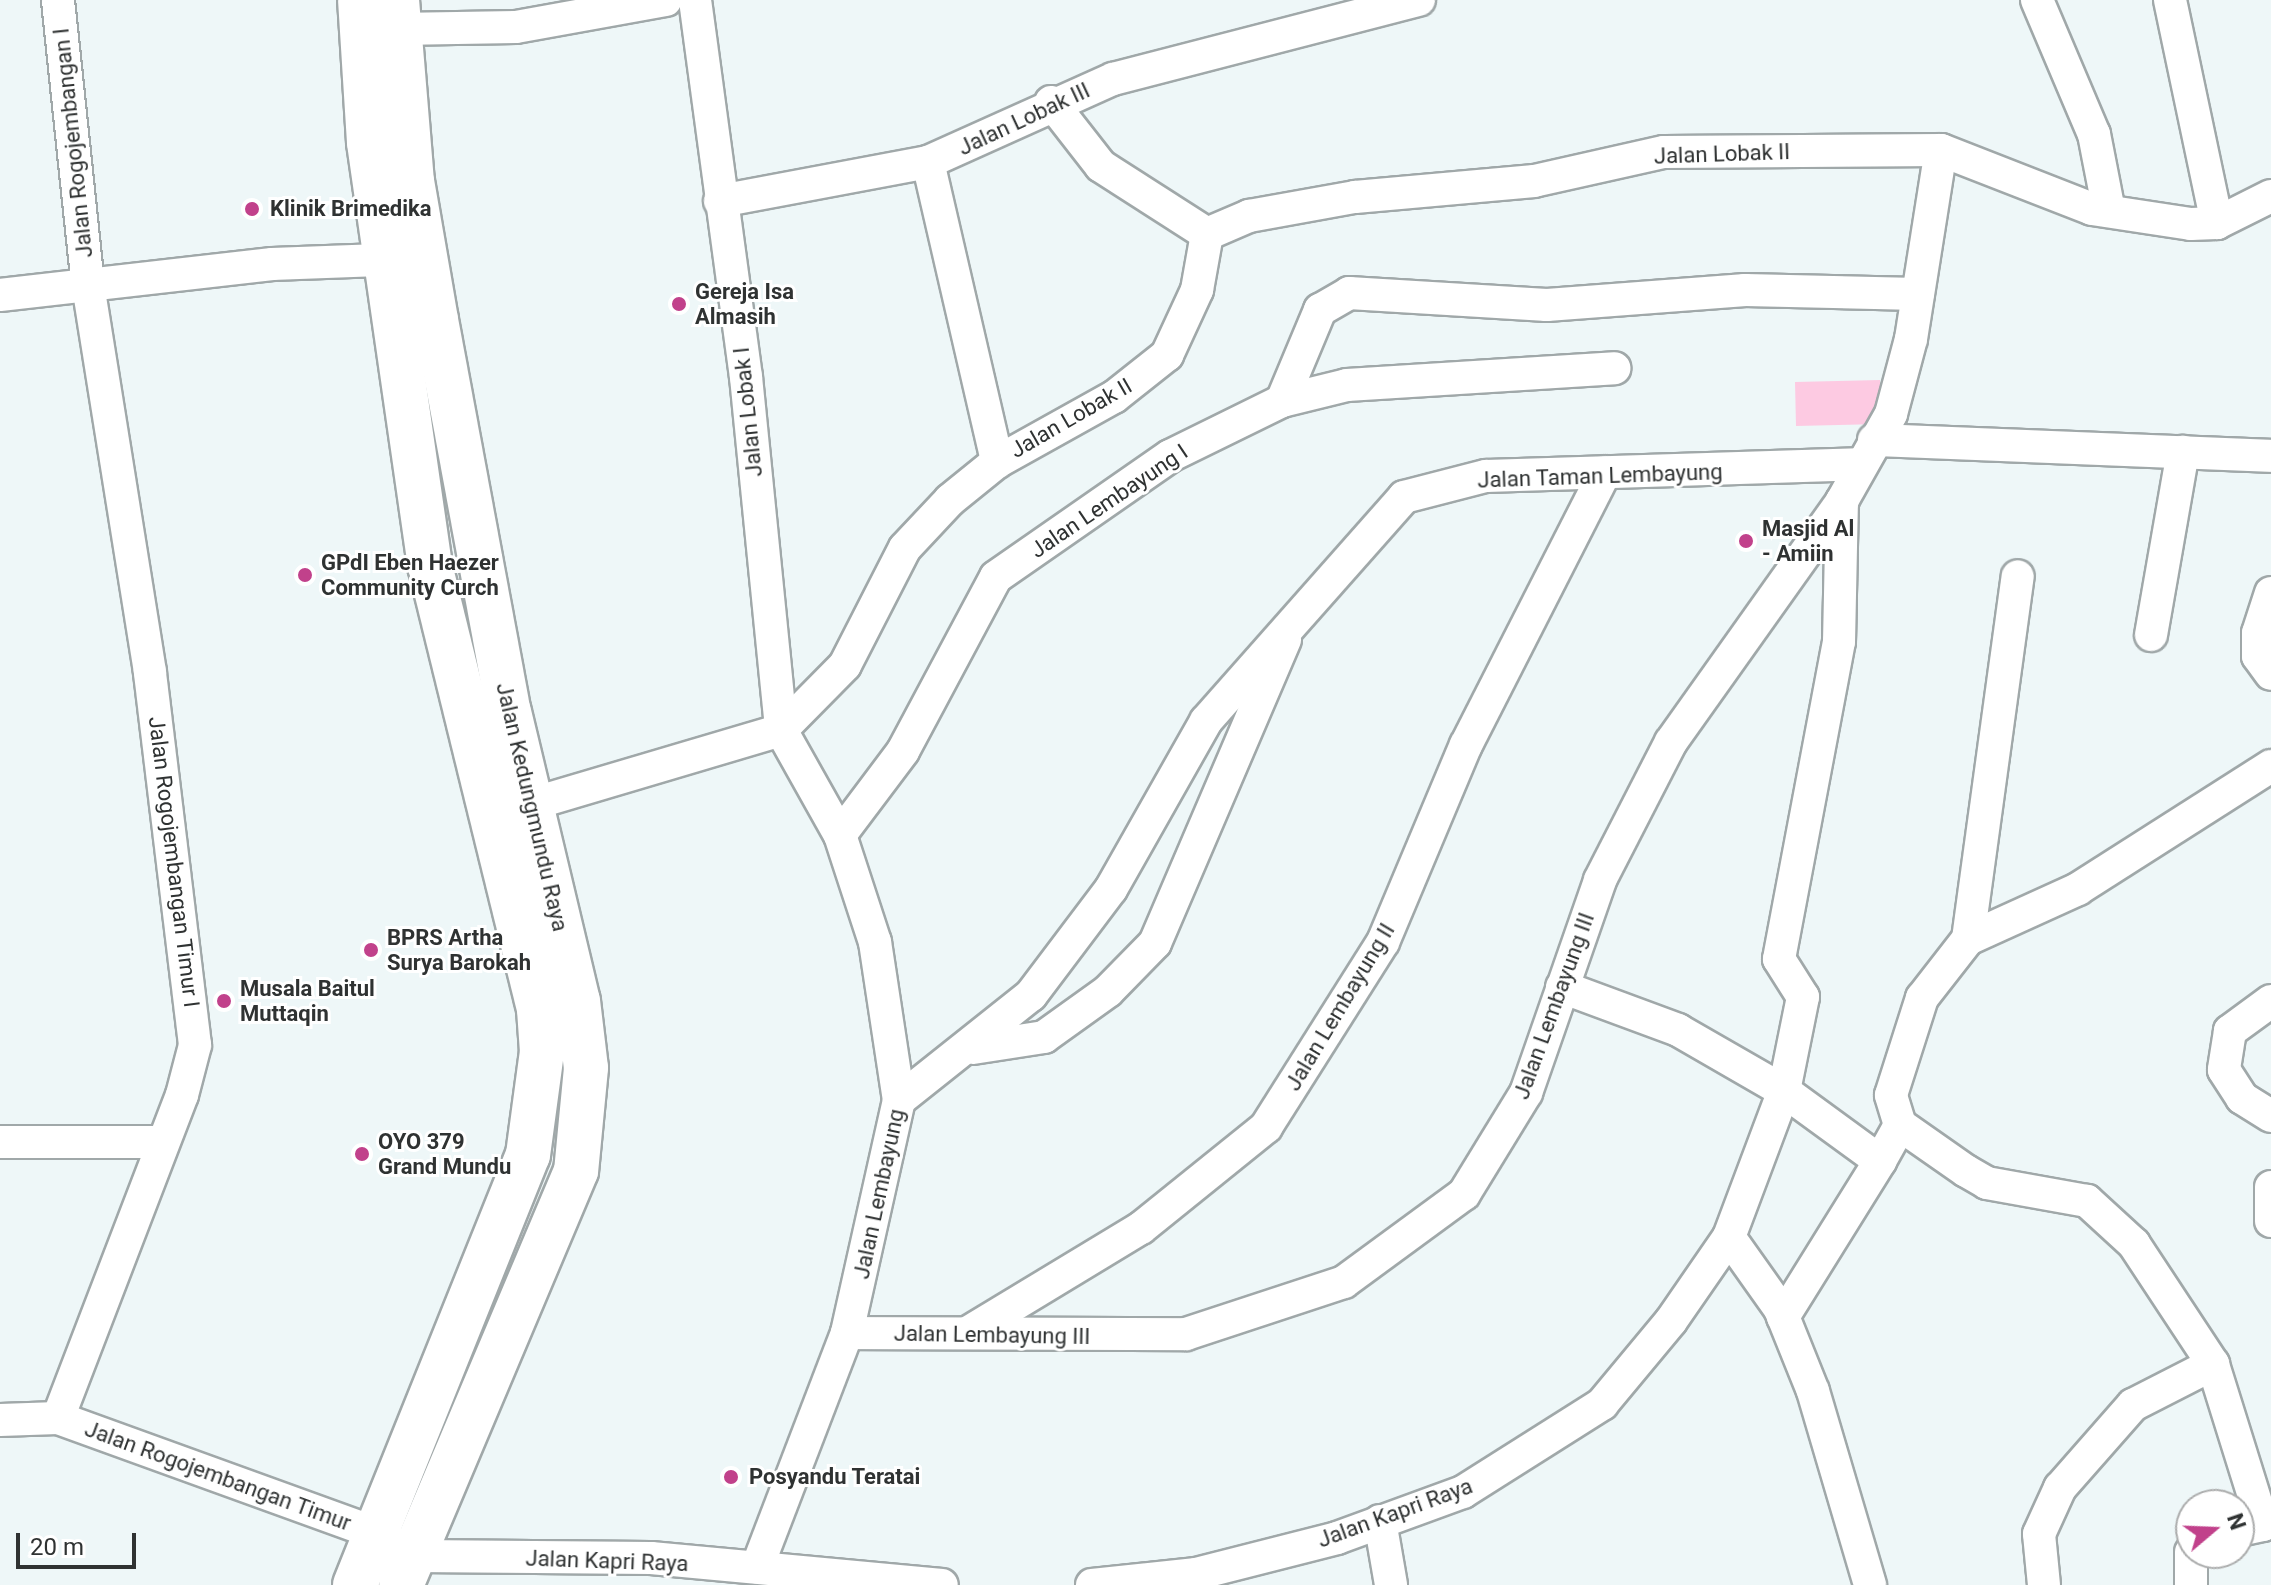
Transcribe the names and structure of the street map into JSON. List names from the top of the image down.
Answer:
{
  "streets": {
    "main road": ["Jalan Kedungmundu Raya"],
    "street": [
      "Jalan Lobak III",
      "Jalan Rogojembangan I",
      "Jalan Lobak II",
      "Jalan Lobak I",
      "Jalan Taman Lembayung",
      "Jalan Lembayung I",
      "Jalan Rogojembangan Timur I",
      "Jalan Lembayung III",
      "Jalan Lembayung II",
      "Jalan Lembayung",
      "Jalan Rogojembangan Timur",
      "Jalan Kapri Raya"
    ]
  },
  "crossings": [
    ["Jalan Lobak III", "Jalan Lobak I"],
    ["Jalan Rogojembangan I", "Jalan Rogojembangan Timur I"],
    ["Jalan Lobak II", "Jalan Lobak I"],
    ["Jalan Lobak II", "Jalan Kedungmundu Raya"],
    ["Jalan Lobak II", "Jalan Lembayung III"],
    ["Jalan Lobak II", "Jalan Lembayung"],
    ["Jalan Lobak I", "Jalan Lembayung"],
    ["Jalan Taman Lembayung", "Jalan Lembayung III"],
    ["Jalan Taman Lembayung", "Jalan Lembayung II"],
    ["Jalan Taman Lembayung", "Jalan Lembayung"],
    ["Jalan Lembayung I", "Jalan Lembayung"],
    ["Jalan Kedungmundu Raya", "Jalan Rogojembangan Timur"],
    ["Jalan Kedungmundu Raya", "Jalan Kapri Raya"],
    ["Jalan Rogojembangan Timur I", "Jalan Rogojembangan Timur"],
    ["Jalan Lembayung III", "Jalan Lembayung II"],
    ["Jalan Lembayung III", "Jalan Lembayung"],
    ["Jalan Lembayung III", "Jalan Kapri Raya"],
    ["Jalan Lembayung", "Jalan Kapri Raya"],
    ["Jalan Rogojembangan Timur", "Jalan Kapri Raya"]
  ],
  "places": [
    "Klinik Brimedika",
    "Gereja Isa Almasih",
    "Masjid Al - Amiin",
    "GPdI Eben Haezer Community Curch",
    "BPRS Artha Surya Barokah",
    "Musala Baitul Muttaqin",
    "OYO 379 Grand Mundu",
    "Posyandu Teratai"
  ],
  "scale_bar": "20 m",
  "north": "right"
}
